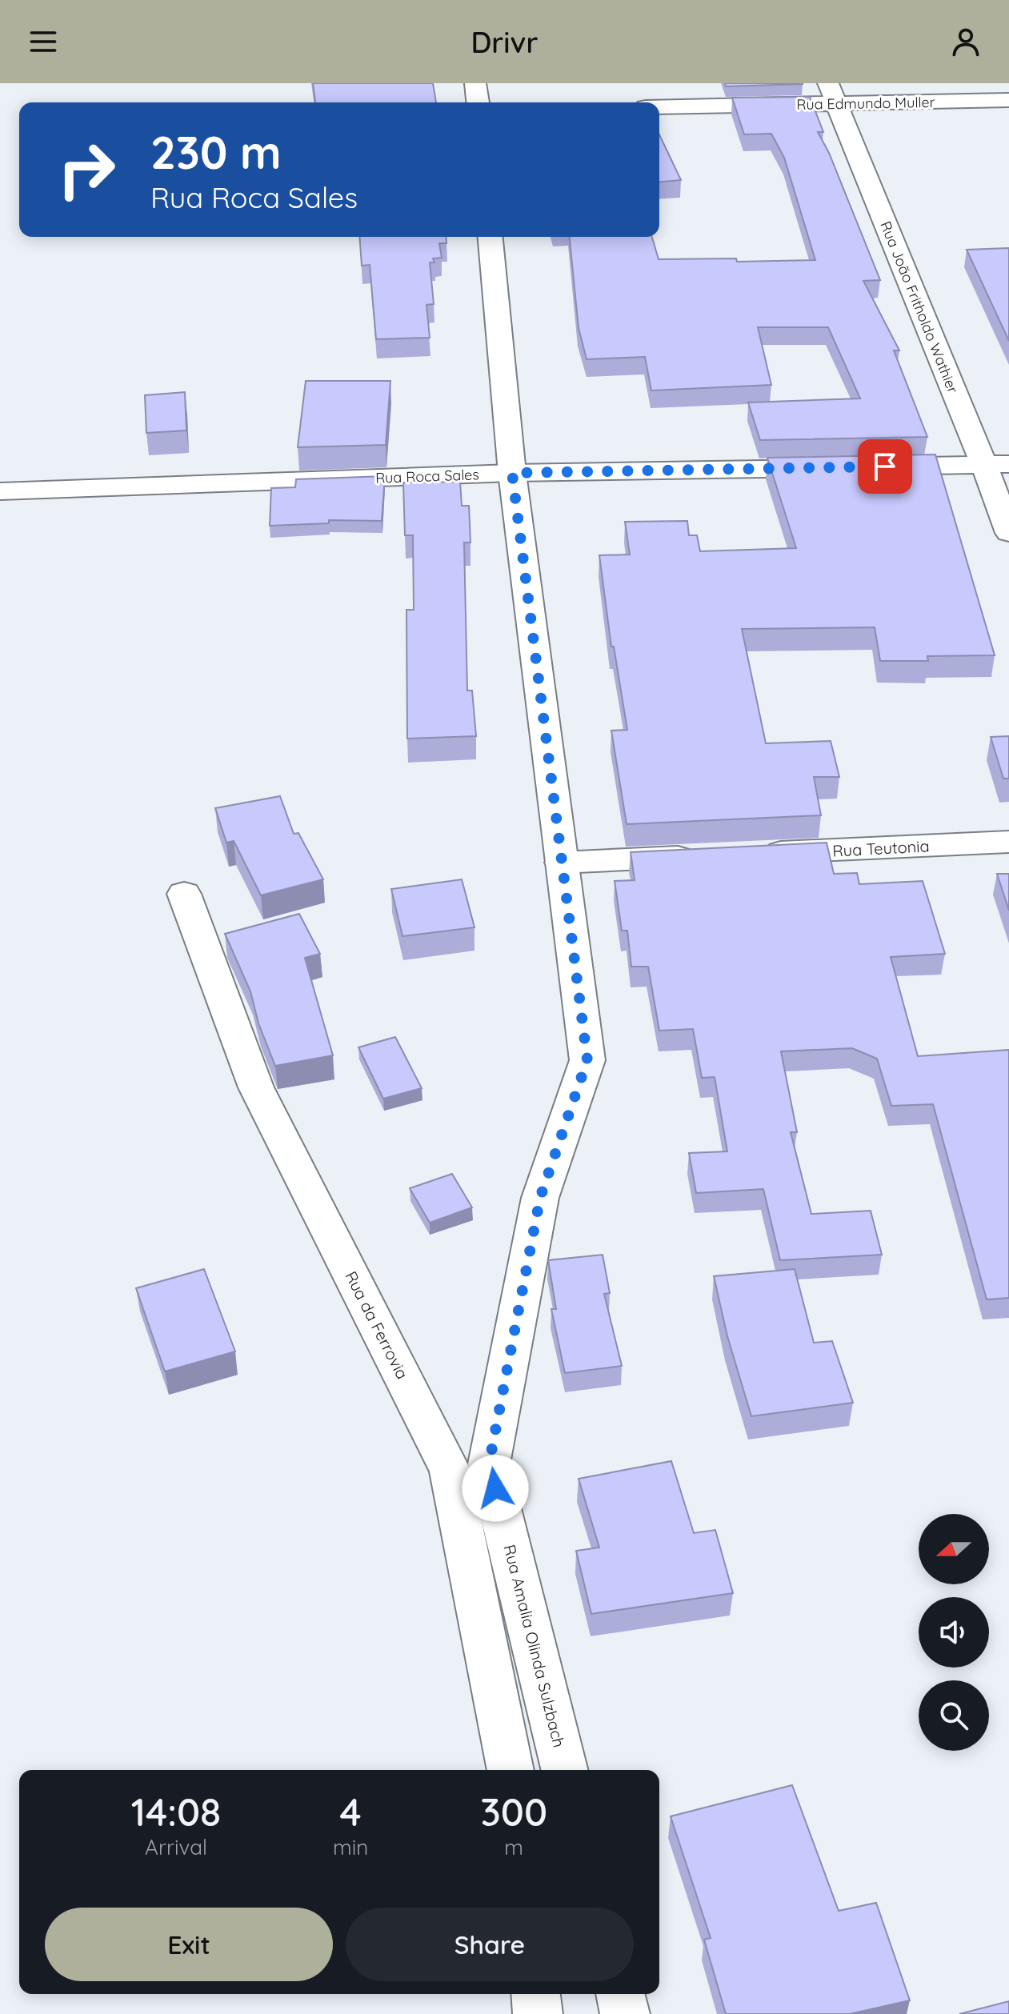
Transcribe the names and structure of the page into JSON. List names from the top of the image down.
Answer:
{
  "streets": {
    "street": [
      "Rua Edmundo Muller",
      "Rua João Fritholdo Wathier",
      "Rua Roca Sales",
      "Rua Teutonia",
      "Rua da Ferrovia",
      "Rua Amalia Olinda Sulzbach"
    ]
  },
  "crossings": [
    ["Rua Edmundo Muller", "Rua João Fritholdo Wathier"],
    ["Rua João Fritholdo Wathier", "Rua Roca Sales"],
    ["Rua Roca Sales", "Rua Amalia Olinda Sulzbach"],
    ["Rua da Ferrovia", "Rua Amalia Olinda Sulzbach"]
  ],
  "north": "left",
  "page": {
    "header": "Drivr",
    "turn": ["230 m", "Rua Roca Sales"],
    "eta": [
      "14:08",
      "Arrival",
      "4",
      "min",
      "300",
      "m"
    ],
    "buttons": ["Exit", "Share"]
  }
}
